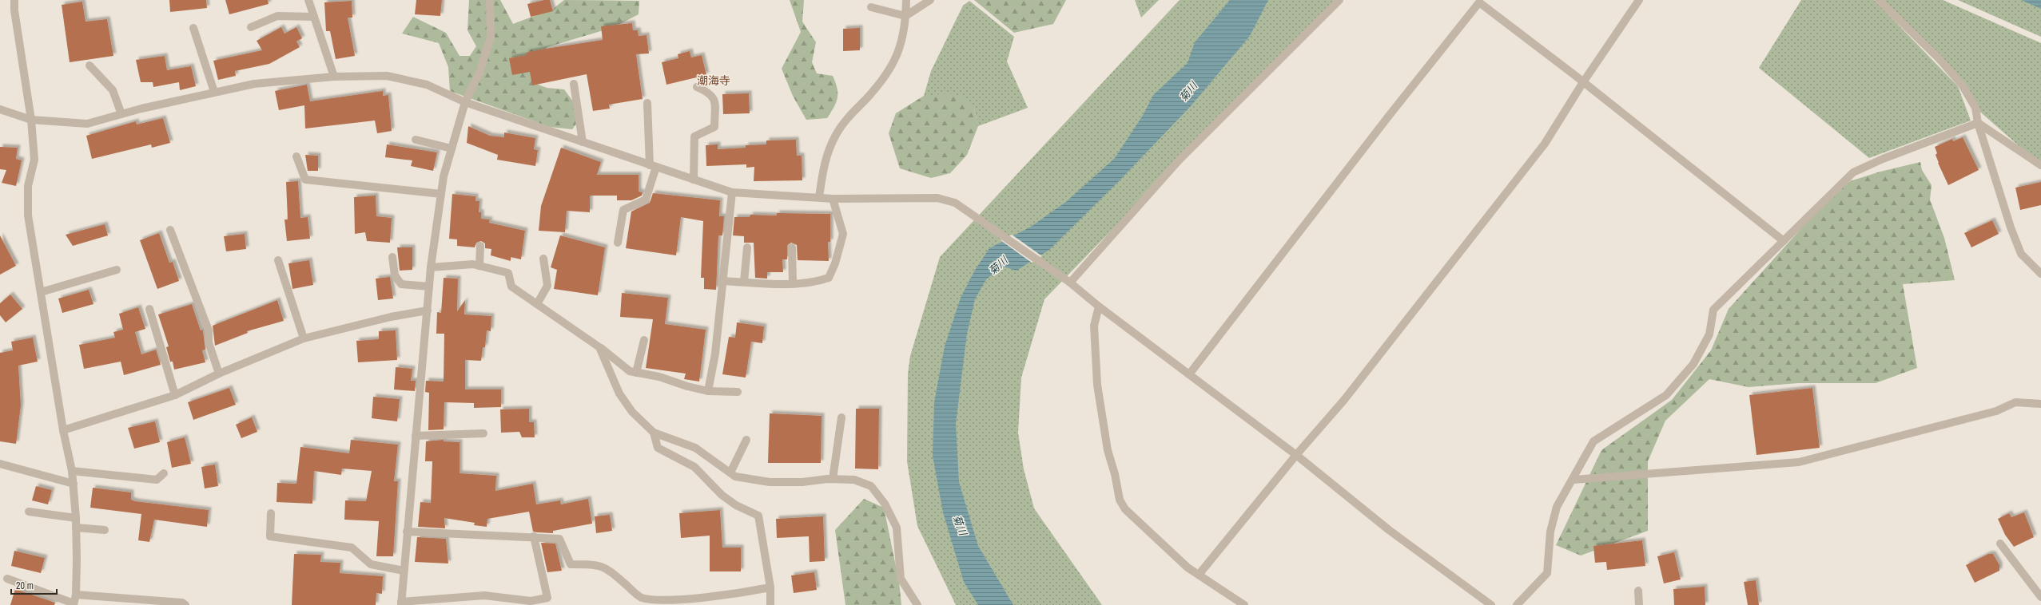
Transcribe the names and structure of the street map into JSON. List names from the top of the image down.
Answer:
{
  "districts": ["潮海寺"],
  "water": ["菊川"],
  "scale_bar": "20 m"
}
